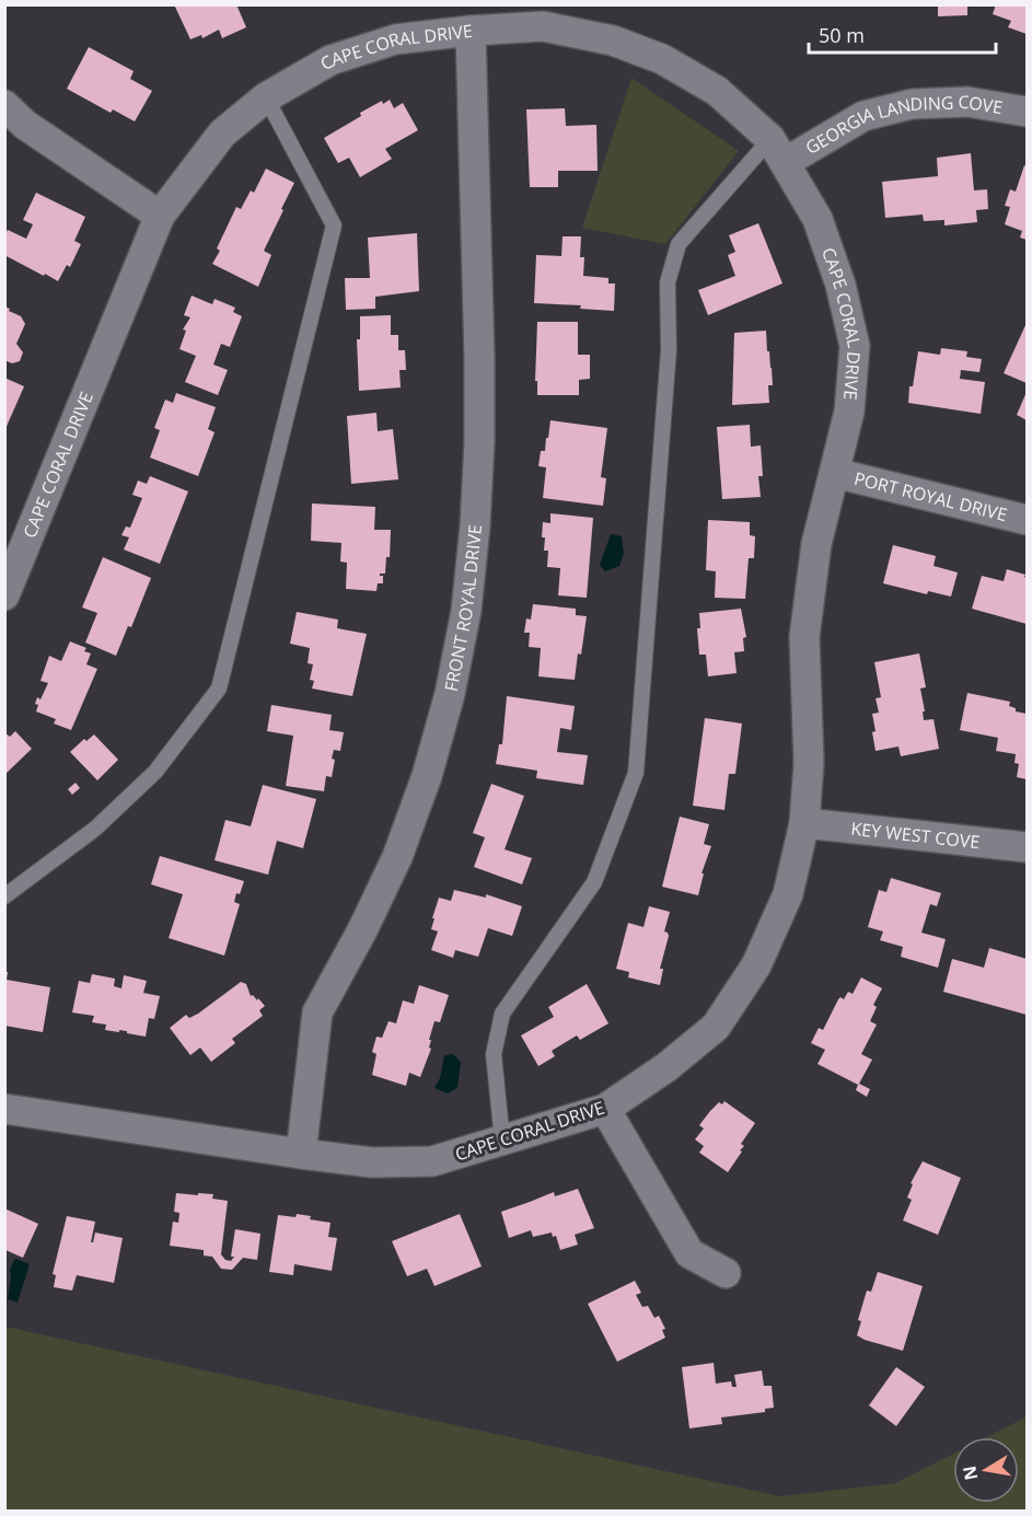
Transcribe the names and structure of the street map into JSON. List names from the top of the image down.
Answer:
{
  "streets": {
    "street": [
      "CAPE CORAL DRIVE",
      "GEORGIA LANDING COVE",
      "PORT ROYAL DRIVE",
      "FRONT ROYAL DRIVE",
      "KEY WEST COVE"
    ]
  },
  "crossings": [
    ["CAPE CORAL DRIVE", "GEORGIA LANDING COVE"],
    ["CAPE CORAL DRIVE", "PORT ROYAL DRIVE"],
    ["CAPE CORAL DRIVE", "FRONT ROYAL DRIVE"],
    ["CAPE CORAL DRIVE", "KEY WEST COVE"]
  ],
  "scale_bar": "50 m",
  "north": "left"
}
